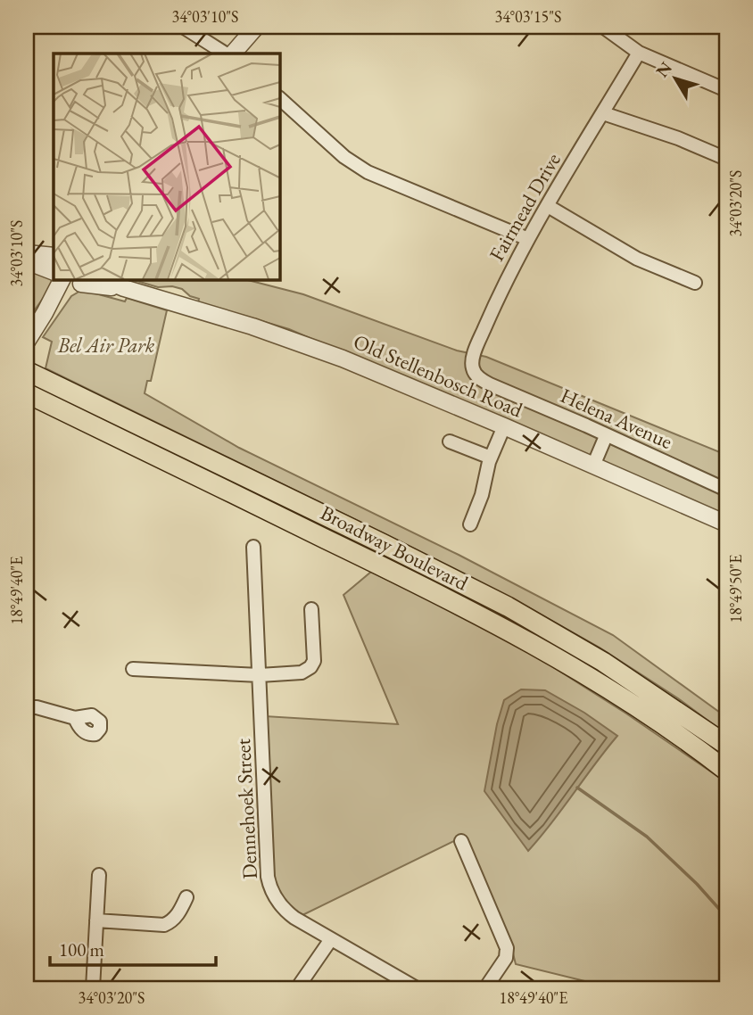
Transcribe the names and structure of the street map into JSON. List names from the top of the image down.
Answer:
{
  "streets": {
    "main road": ["Broadway Boulevard"],
    "street": [
      "Fairmead Drive",
      "Old Stellenbosch Road",
      "Helena Avenue",
      "Dennehoek Street"
    ]
  },
  "crossings": [
    ["Fairmead Drive", "Helena Avenue"]
  ],
  "parks": ["Bel Air Park"],
  "scale_bar": "100 m",
  "north": "top left",
  "coordinates": [
    "34°03'10\"S",
    "34°03'15\"S",
    "34°03'20\"S",
    "18°49'50\"E",
    "18°49'40\"E"
  ]
}
